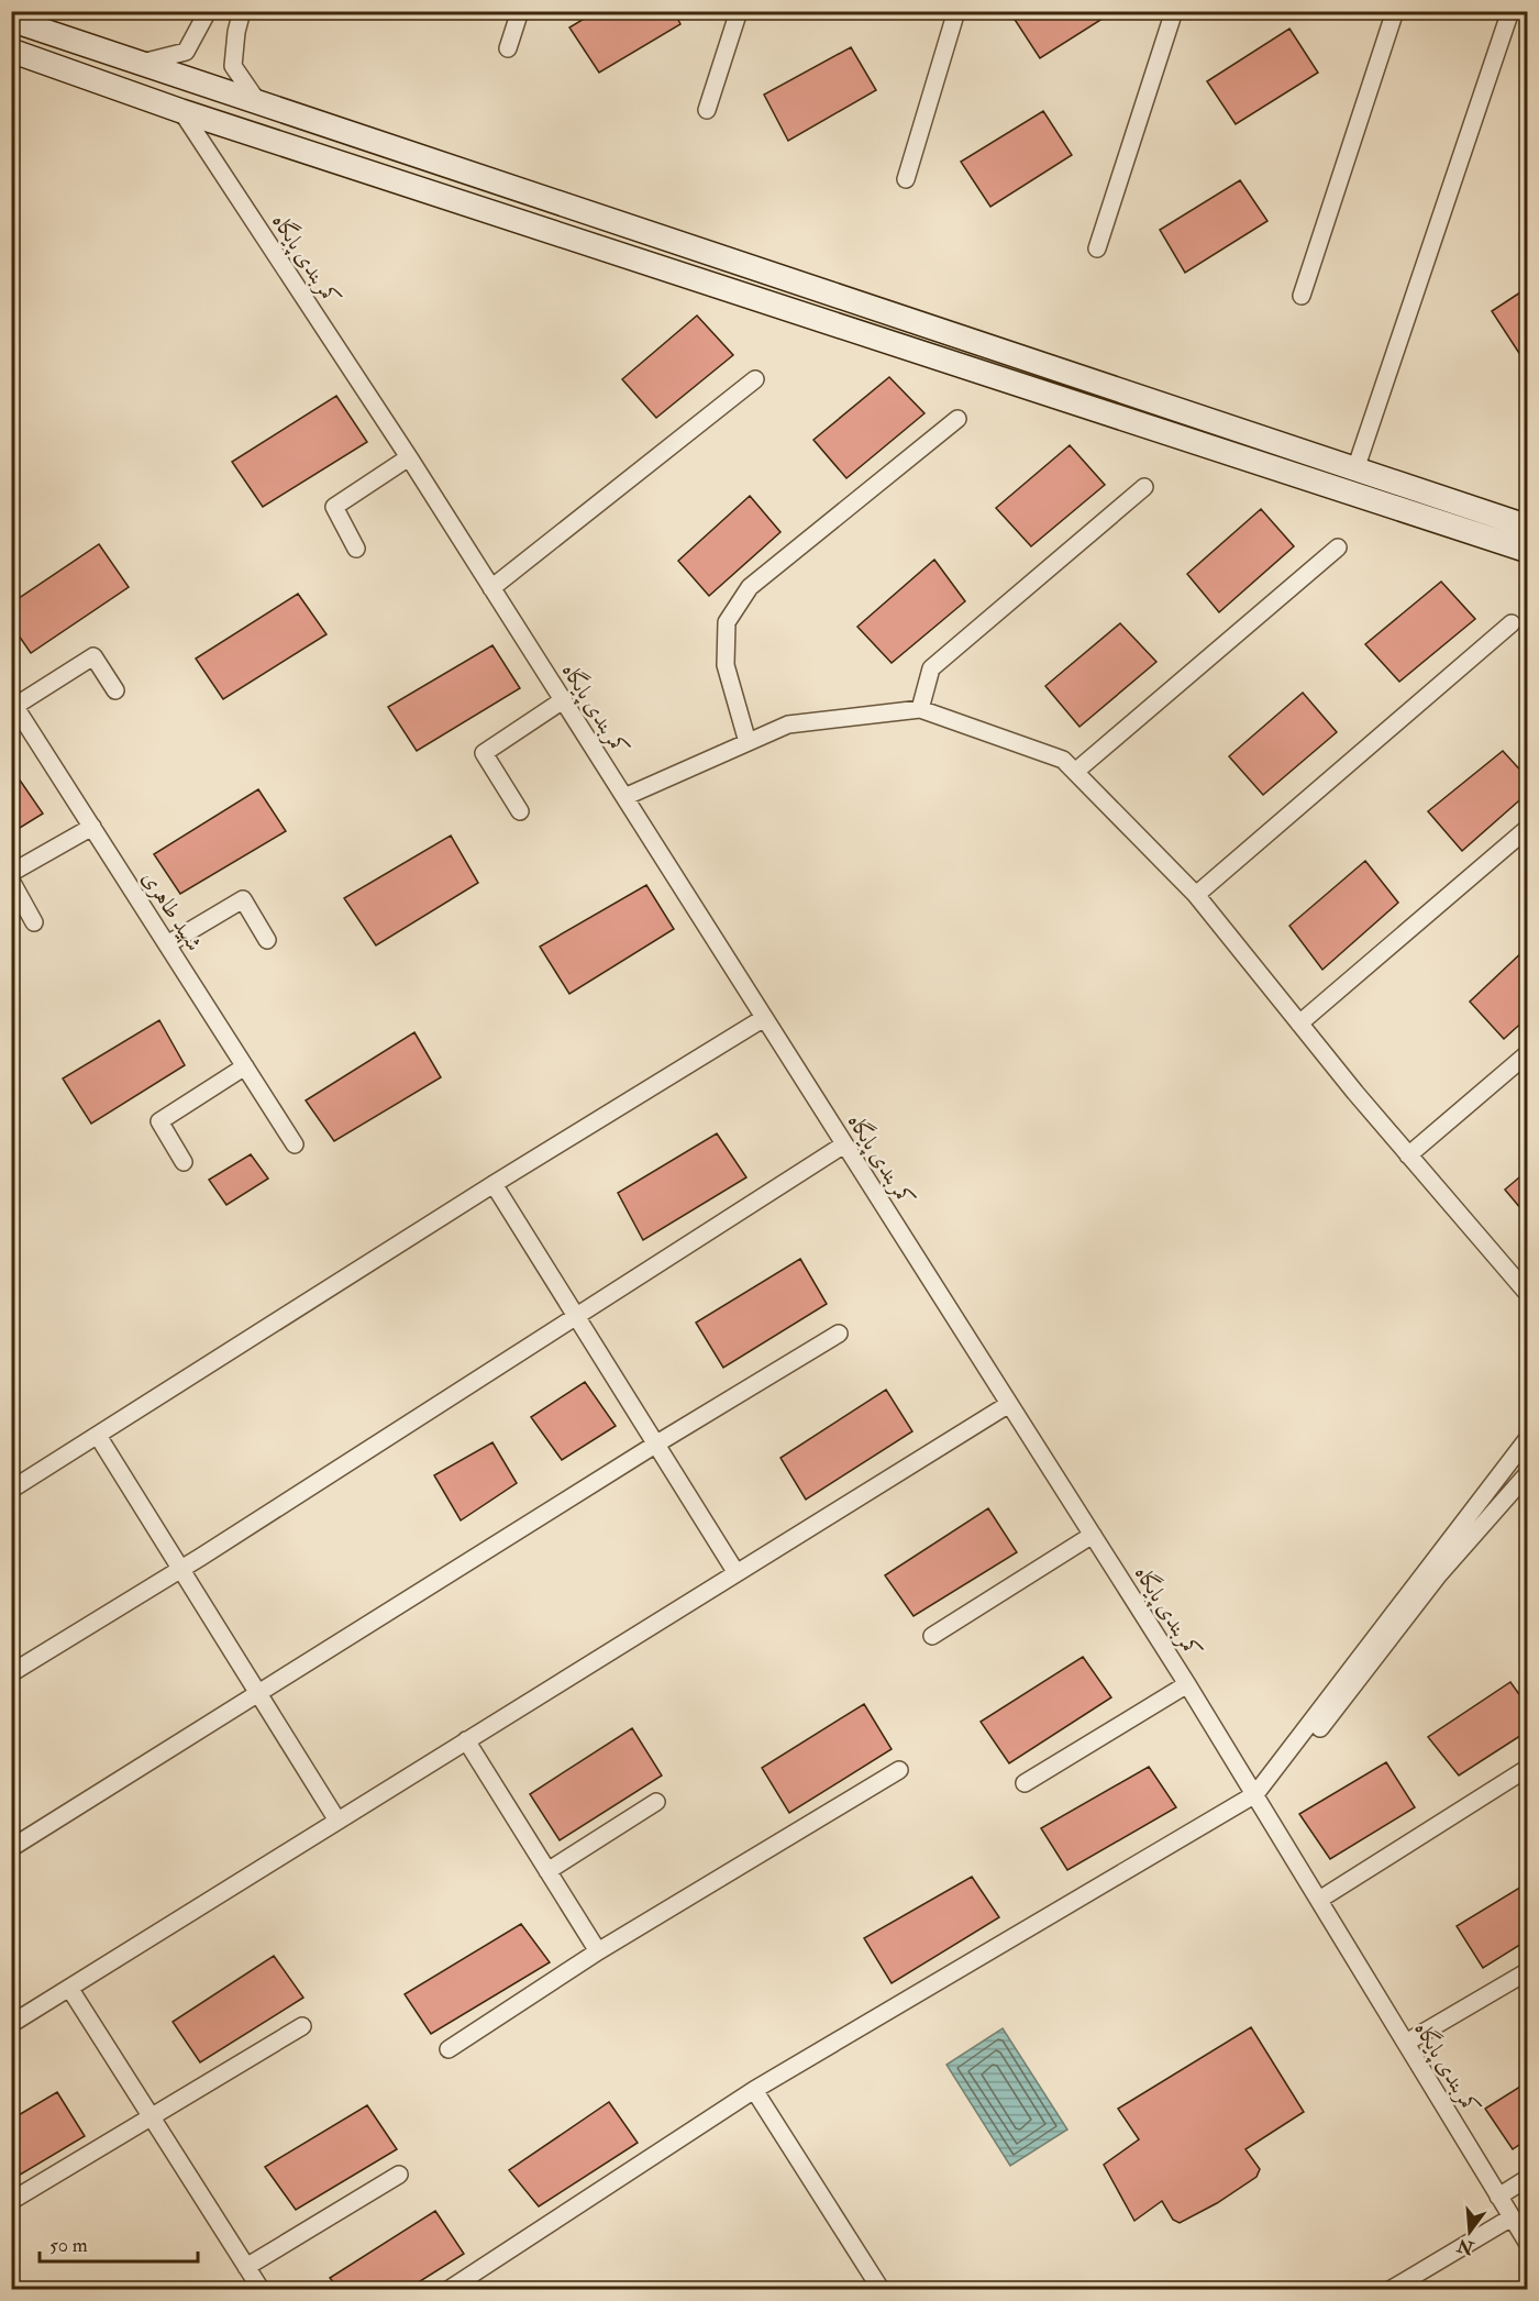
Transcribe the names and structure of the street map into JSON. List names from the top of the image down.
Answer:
{
  "streets": {
    "street": ["کمربندی پایگاه", "شهید طاهری"]
  },
  "scale_bar": "50 m",
  "north": "bottom"
}
